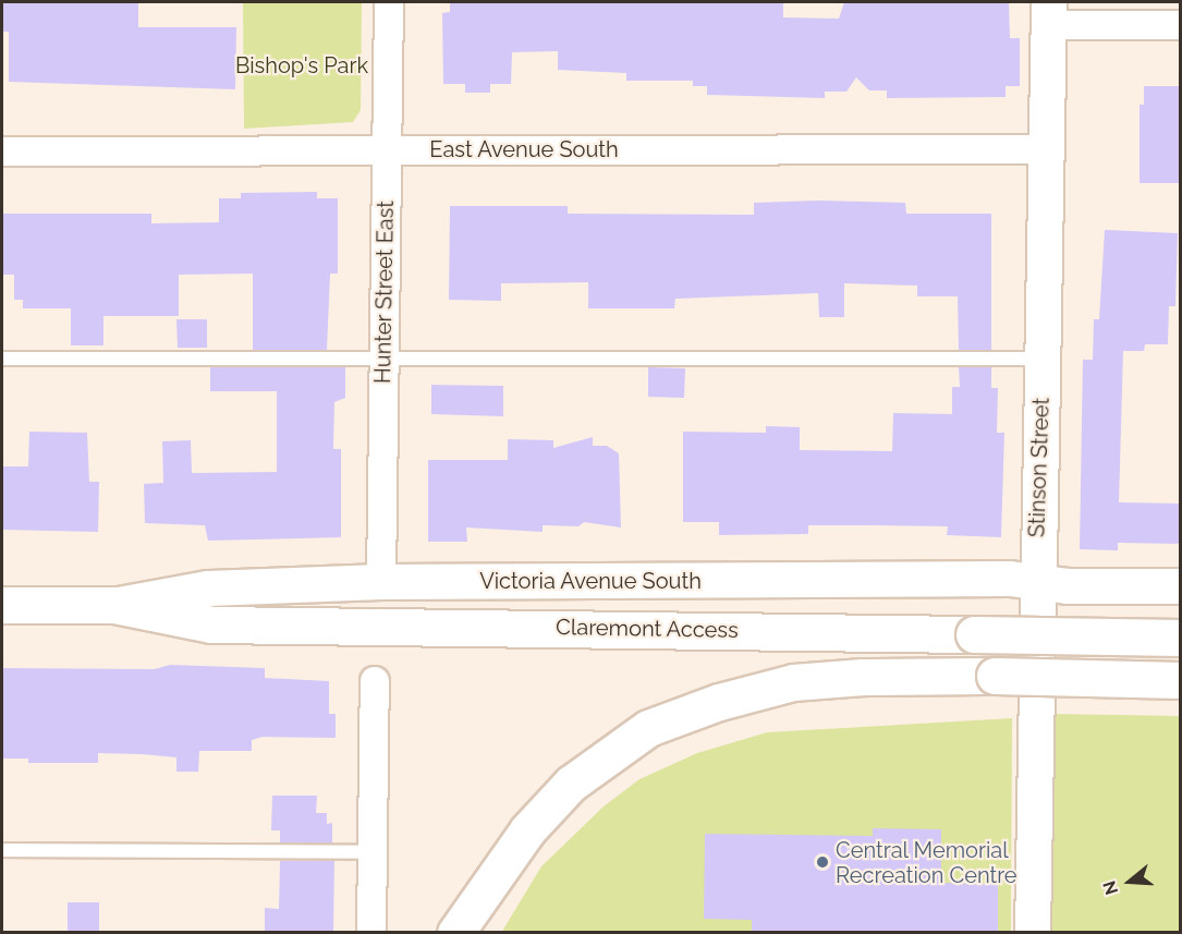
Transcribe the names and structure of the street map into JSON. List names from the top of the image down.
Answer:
{
  "streets": {
    "main road": ["Victoria Avenue South", "Claremont Access"],
    "street": ["East Avenue South", "Hunter Street East", "Stinson Street"]
  },
  "crossings": [
    ["East Avenue South", "Hunter Street East"],
    ["East Avenue South", "Stinson Street"],
    ["Hunter Street East", "Victoria Avenue South"],
    ["Stinson Street", "Victoria Avenue South"],
    ["Victoria Avenue South", "Claremont Access"]
  ],
  "parks": ["Bishop's Park"],
  "places": ["Central Memorial Recreation Centre"],
  "north": "left"
}
